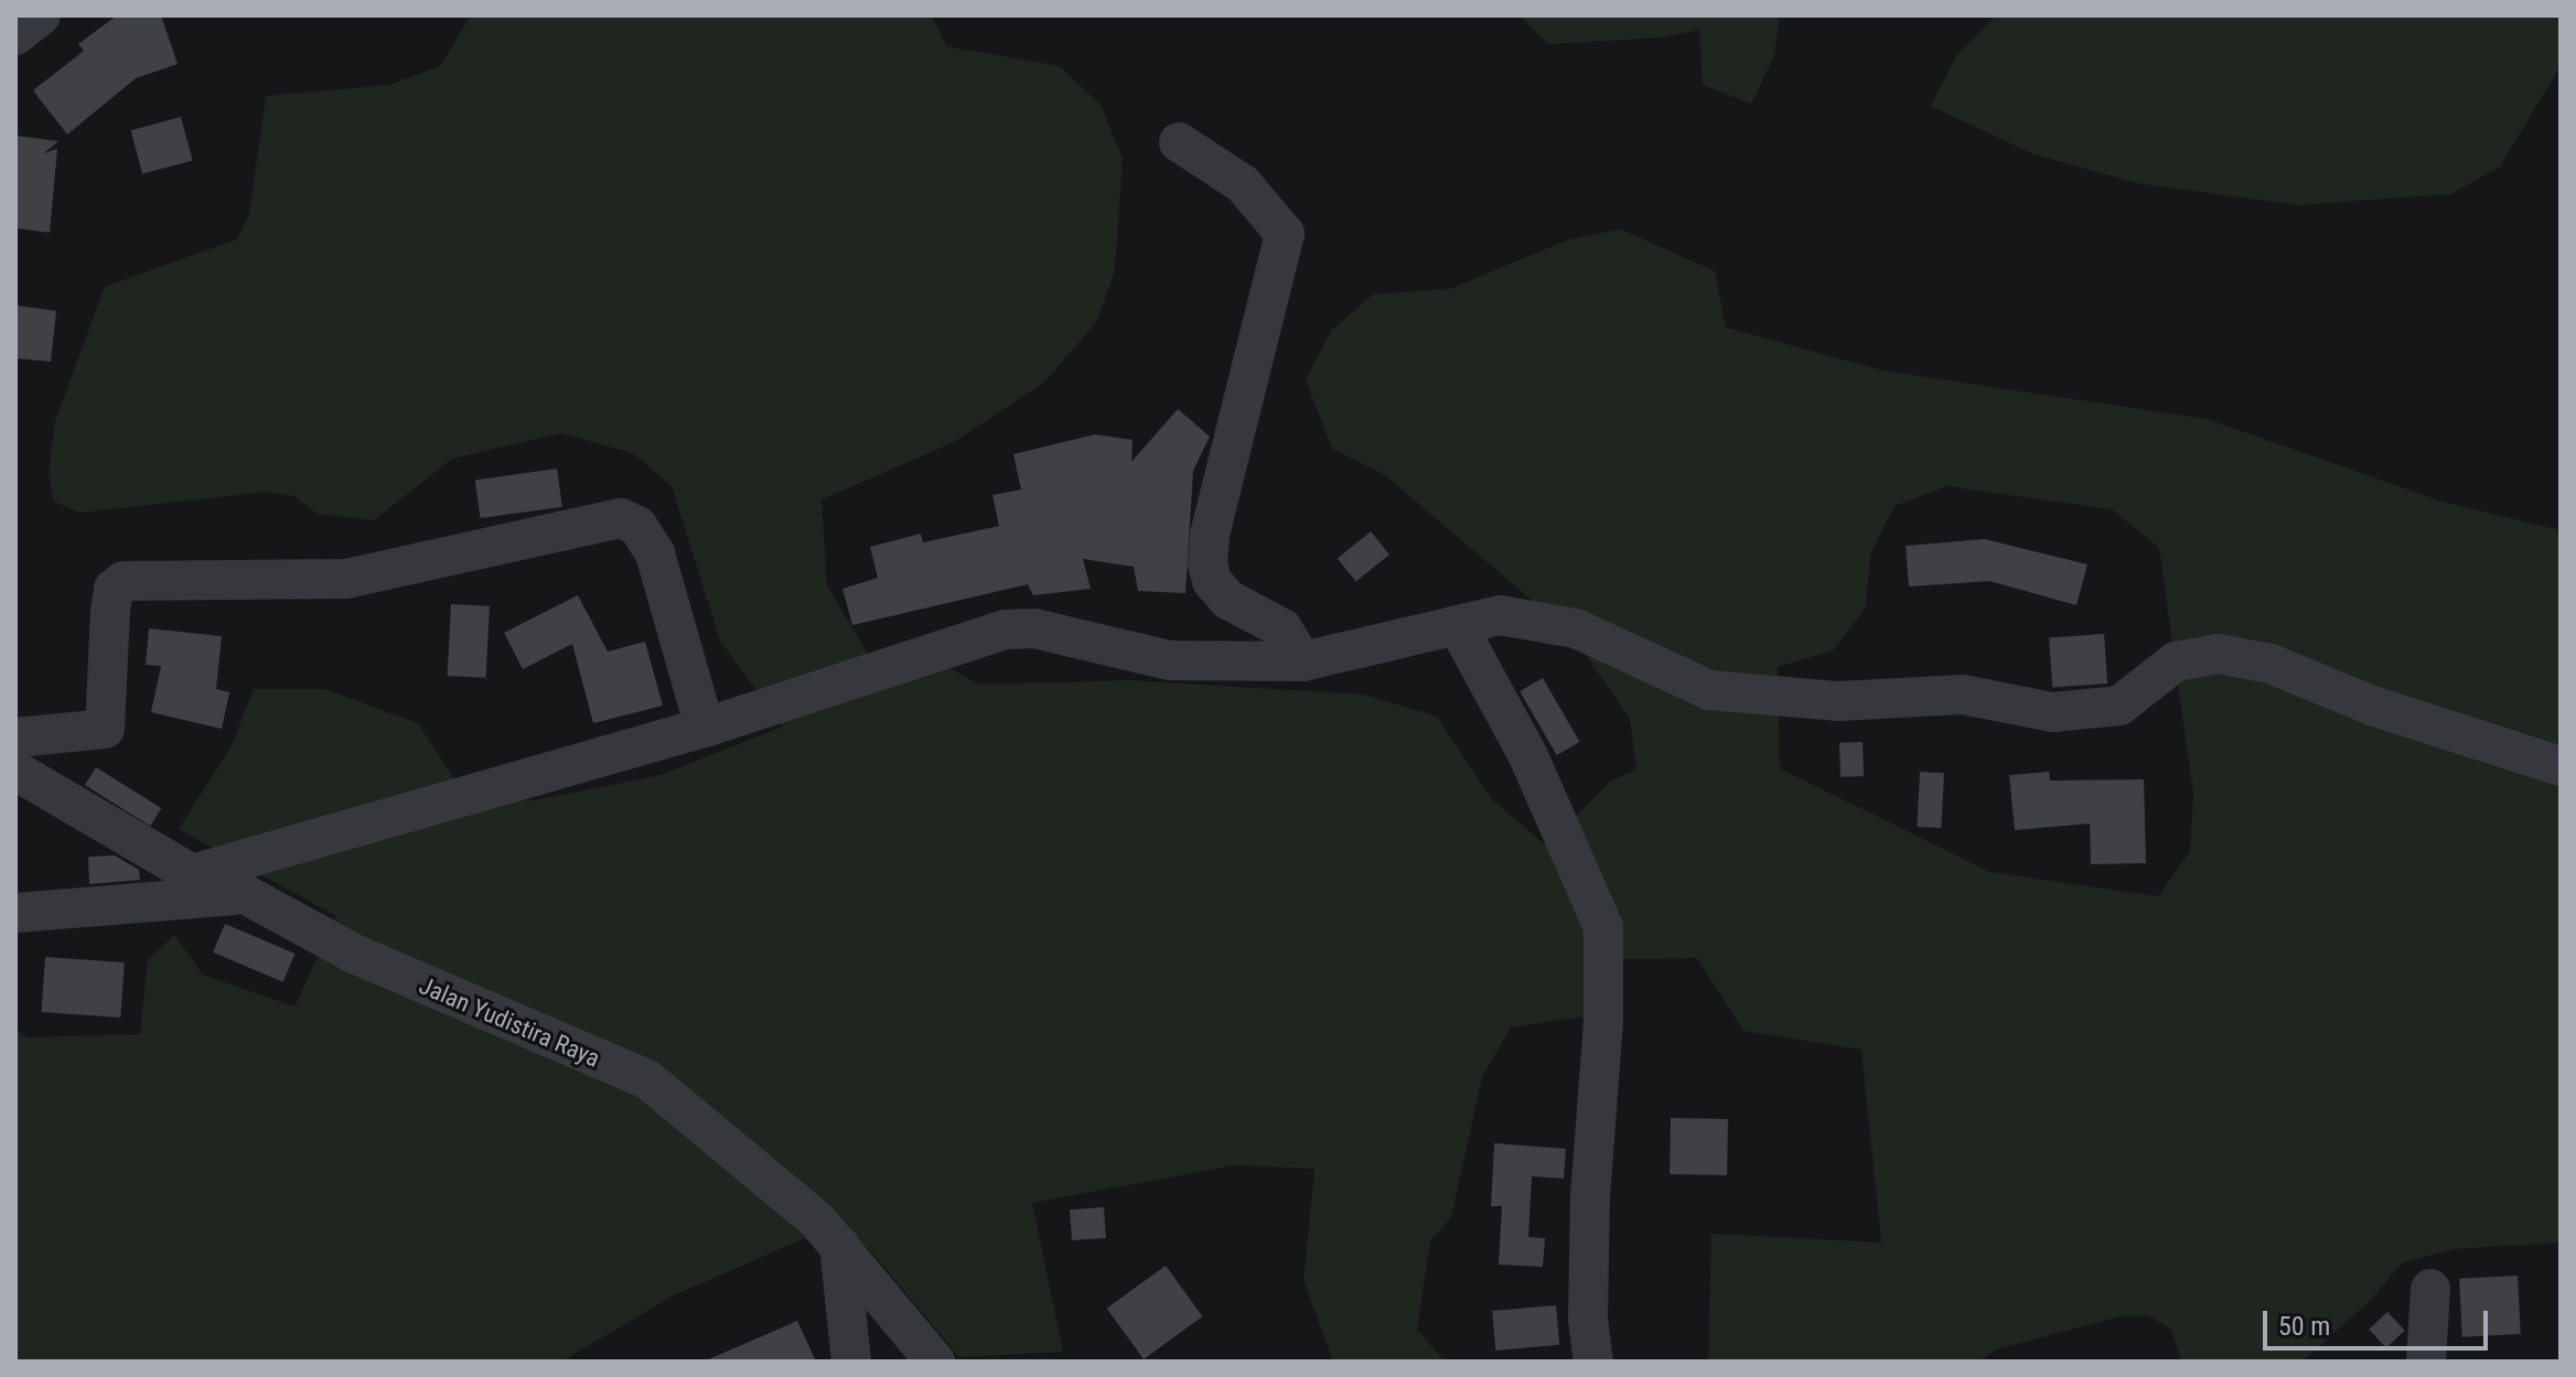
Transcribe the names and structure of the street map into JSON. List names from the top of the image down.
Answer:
{
  "streets": {
    "street": ["Jalan Yudistira Raya"]
  },
  "scale_bar": "50 m"
}
